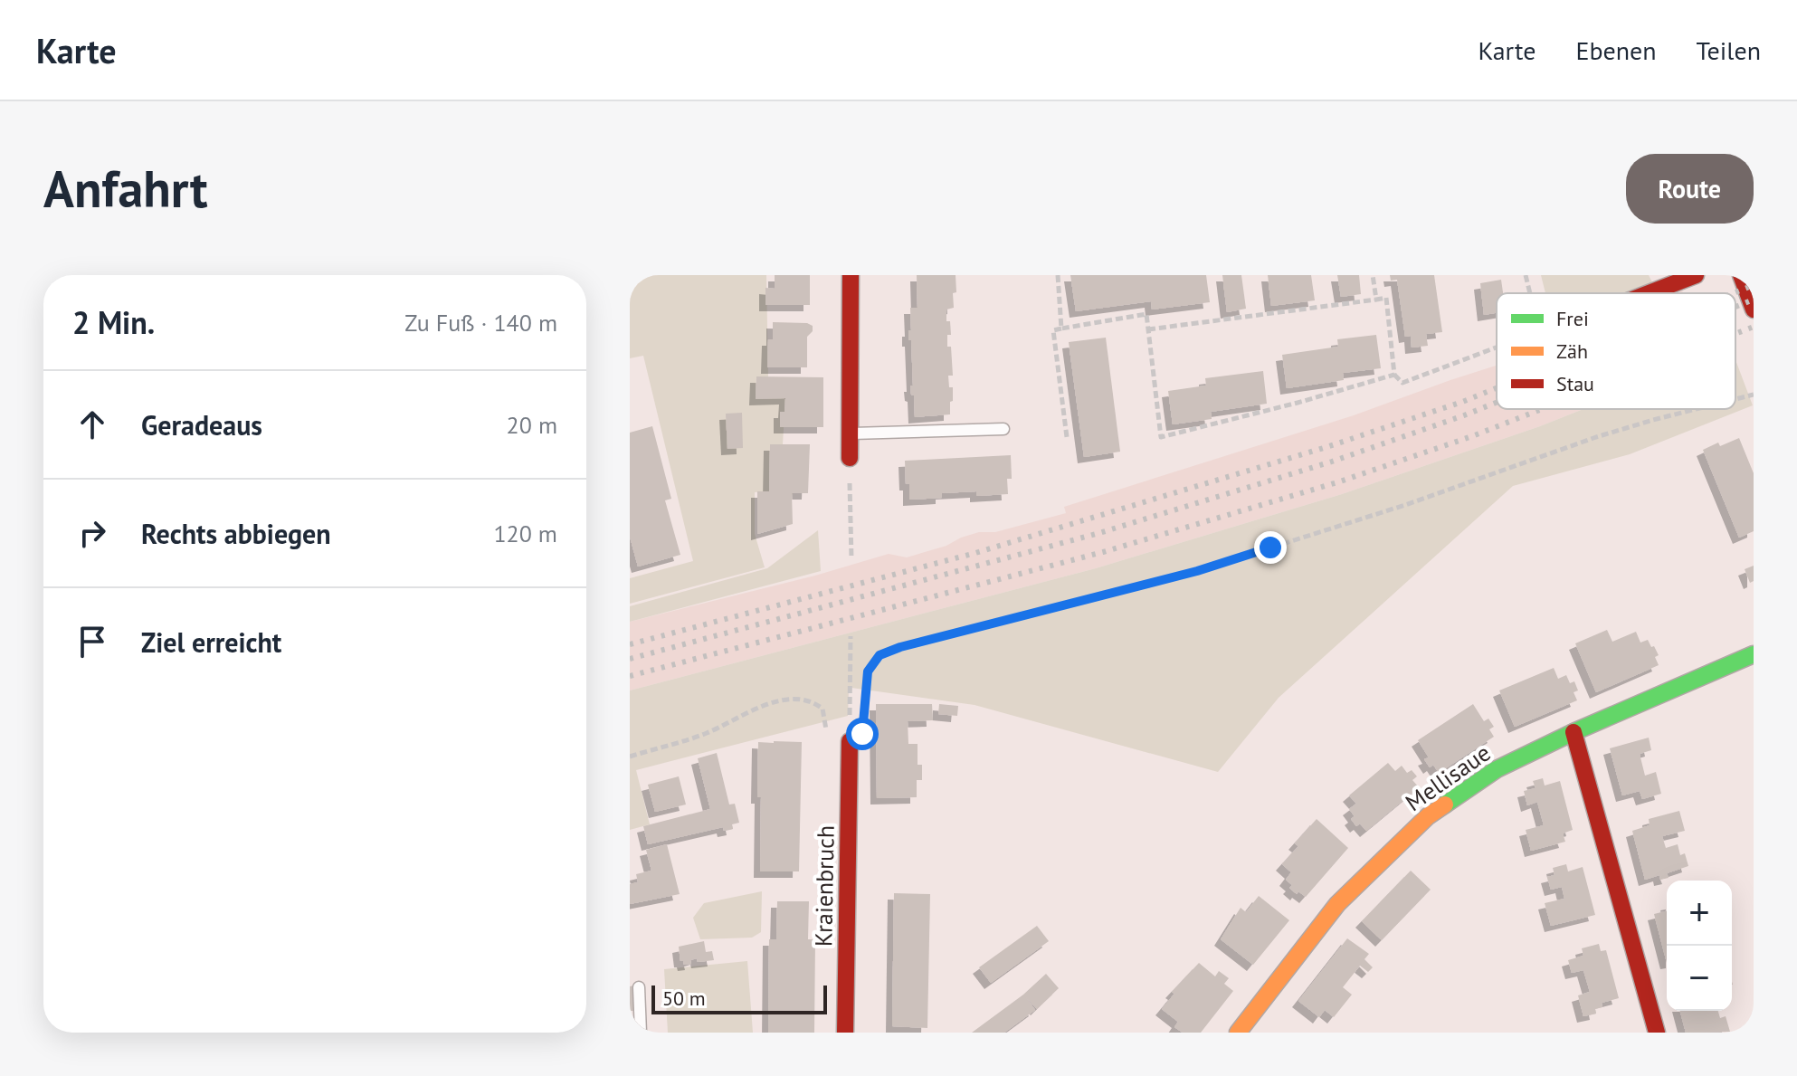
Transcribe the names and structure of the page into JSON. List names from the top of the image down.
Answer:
{
  "streets": {
    "street": ["Mellisaue", "Kraienbruch"]
  },
  "legend": ["Frei", "Zäh", "Stau"],
  "scale_bar": "50 m",
  "page": {
    "header": "Karte",
    "nav": ["Karte", "Ebenen", "Teilen"],
    "buttons": "Route",
    "title": "Anfahrt",
    "heading": ["2 Min.", "Zu Fuß · 140 m"],
    "list": [
      ["Geradeaus", "20 m"],
      ["Rechts abbiegen", "120 m"],
      "Ziel erreicht"
    ],
    "map_buttons": ["+", "−"],
    "scale": "50 m"
  }
}
